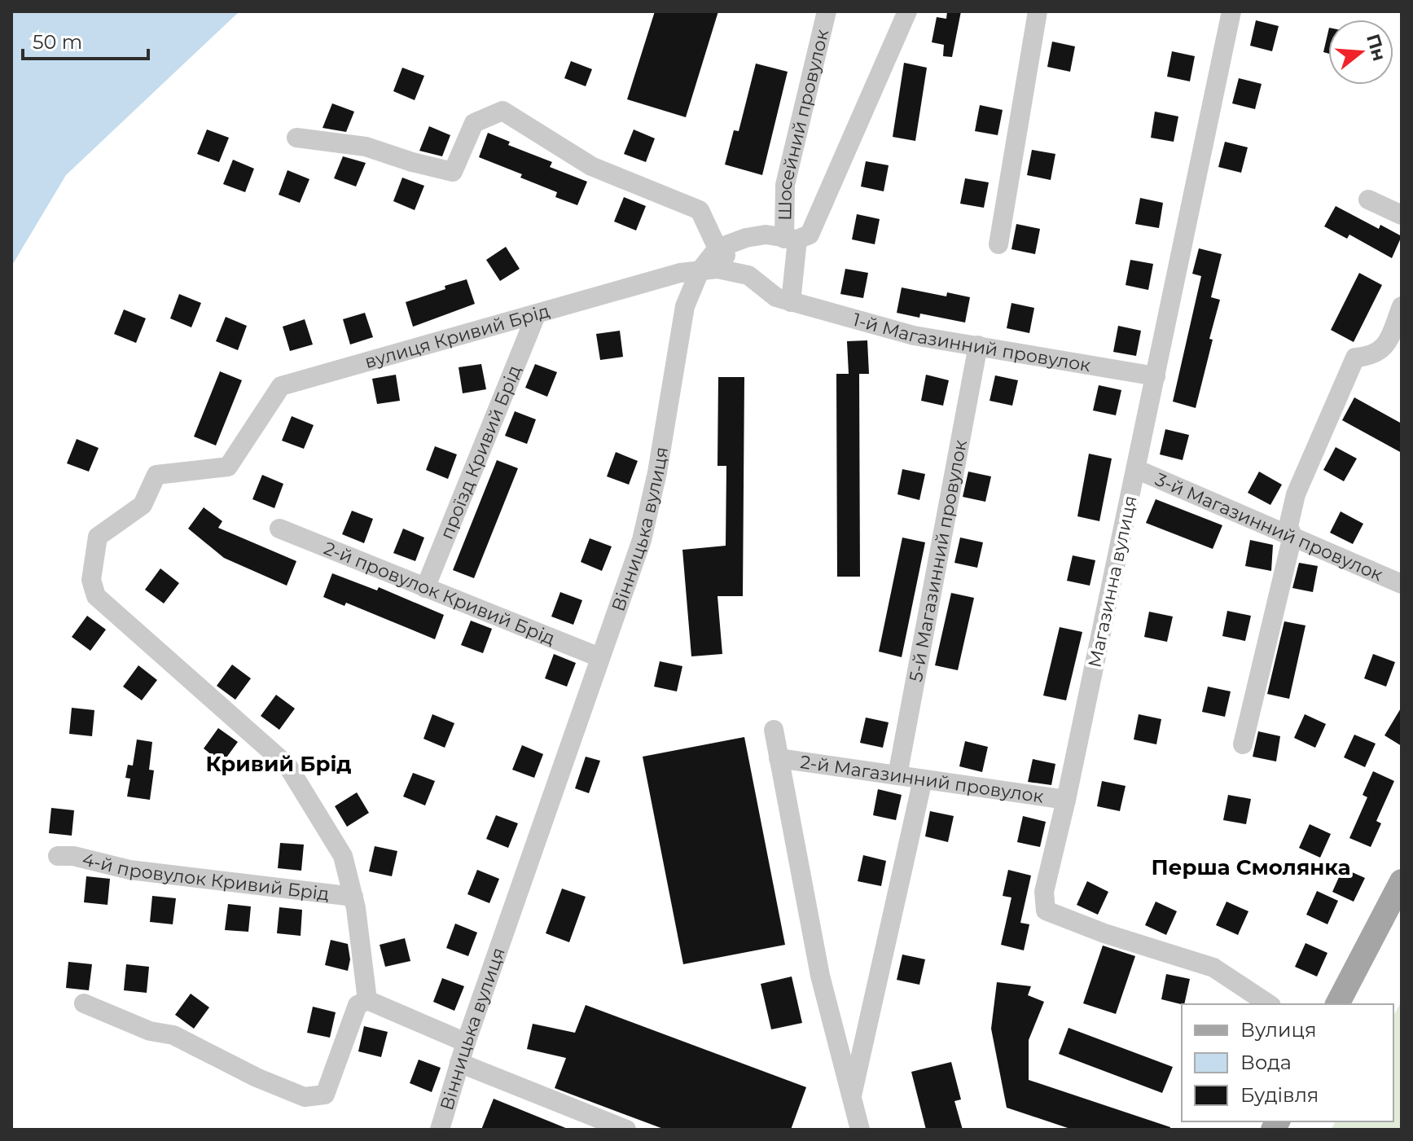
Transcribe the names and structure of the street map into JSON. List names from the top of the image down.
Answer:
{
  "streets": {
    "street": [
      "Шосейний провулок",
      "вулиця Кривий Брід",
      "1-й Магазинний провулок",
      "проїзд Кривий Брід",
      "3-й Магазинний провулок",
      "Вінницька вулиця",
      "5-й Магазинний провулок",
      "Магазинна вулиця",
      "2-й провулок Кривий Брід",
      "2-й Магазинний провулок",
      "4-й провулок Кривий Брід"
    ]
  },
  "crossings": [
    ["Шосейний провулок", "вулиця Кривий Брід"],
    ["Шосейний провулок", "1-й Магазинний провулок"],
    ["вулиця Кривий Брід", "1-й Магазинний провулок"],
    ["вулиця Кривий Брід", "проїзд Кривий Брід"],
    ["вулиця Кривий Брід", "Вінницька вулиця"],
    ["вулиця Кривий Брід", "4-й провулок Кривий Брід"],
    ["1-й Магазинний провулок", "5-й Магазинний провулок"],
    ["1-й Магазинний провулок", "Магазинна вулиця"],
    ["проїзд Кривий Брід", "2-й провулок Кривий Брід"],
    ["3-й Магазинний провулок", "Магазинна вулиця"],
    ["Вінницька вулиця", "2-й провулок Кривий Брід"],
    ["5-й Магазинний провулок", "2-й Магазинний провулок"],
    ["Магазинна вулиця", "2-й Магазинний провулок"]
  ],
  "districts": ["Кривий Брід", "Перша Смолянка"],
  "legend": ["Вулиця", "Вода", "Будівля"],
  "scale_bar": "50 m",
  "north": "right"
}
